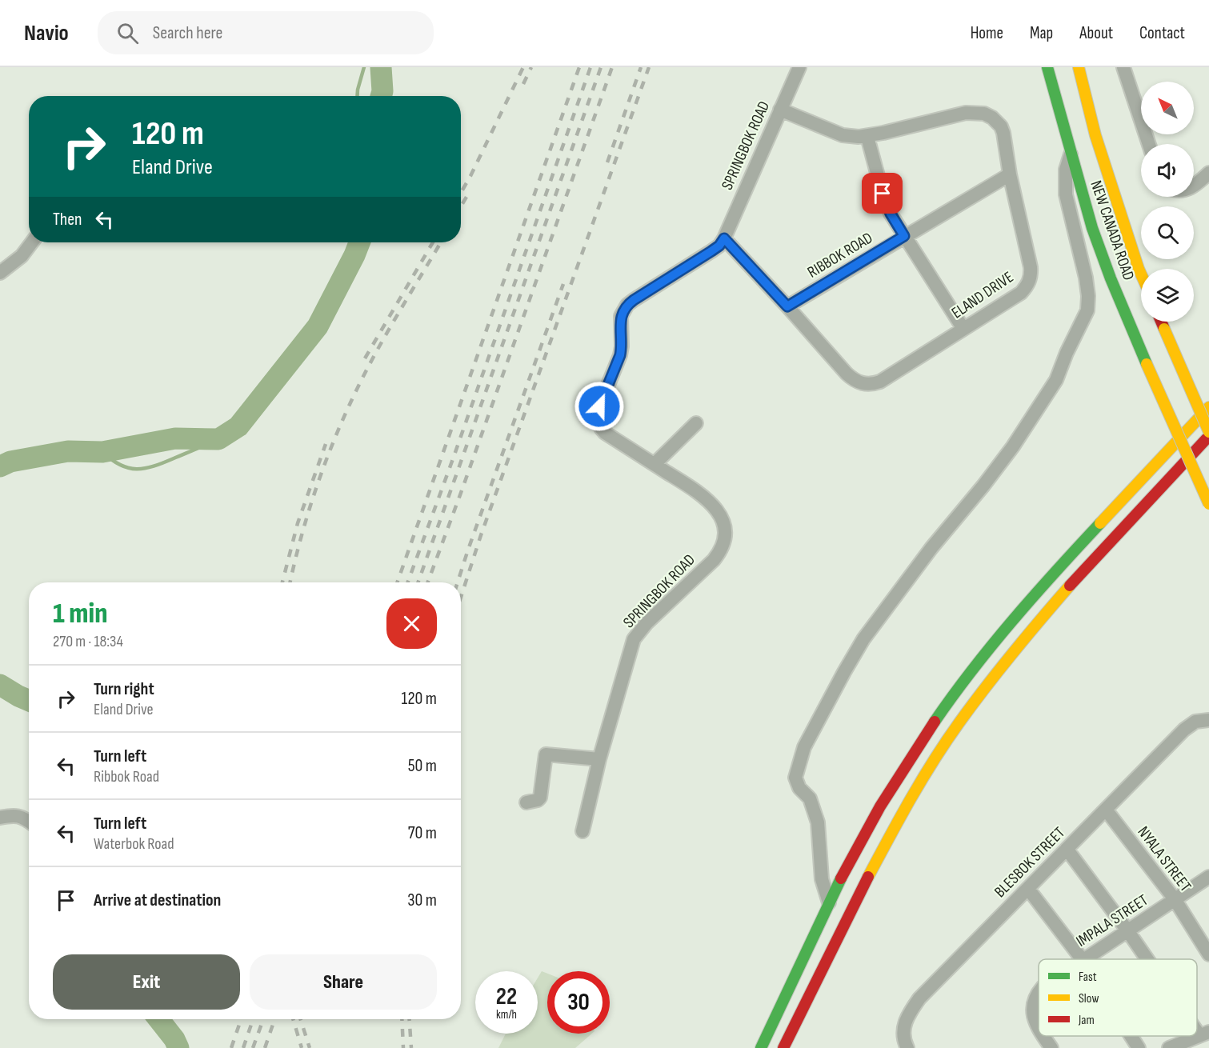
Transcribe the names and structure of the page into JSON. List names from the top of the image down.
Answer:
{
  "streets": {
    "main road": ["NEW CANADA ROAD"],
    "street": [
      "SPRINGBOK ROAD",
      "RIBBOK ROAD",
      "ELAND DRIVE",
      "NYALA STREET",
      "BLESBOK STREET",
      "IMPALA STREET"
    ]
  },
  "crossings": [
    ["SPRINGBOK ROAD", "ELAND DRIVE"],
    ["RIBBOK ROAD", "ELAND DRIVE"],
    ["NYALA STREET", "BLESBOK STREET"],
    ["NYALA STREET", "IMPALA STREET"]
  ],
  "legend": ["Fast", "Slow", "Jam"],
  "north": "top left",
  "page": {
    "header": "Navio",
    "search": "Search here",
    "nav": [
      "Home",
      "Map",
      "About",
      "Contact"
    ],
    "turn": ["120 m", "Eland Drive"],
    "then": "Then",
    "heading": ["1 min", "270 m · 18:34"],
    "list": [
      {
        "name": "Turn right",
        "note": "Eland Drive",
        "value": "120 m"
      },
      {
        "name": "Turn left",
        "note": "Ribbok Road",
        "value": "50 m"
      },
      {
        "name": "Turn left",
        "note": "Waterbok Road",
        "value": "70 m"
      },
      {
        "name": "Arrive at destination",
        "value": "30 m"
      }
    ],
    "buttons": ["Exit", "Share"],
    "speed": "22 km/h",
    "limit": "30"
  }
}
